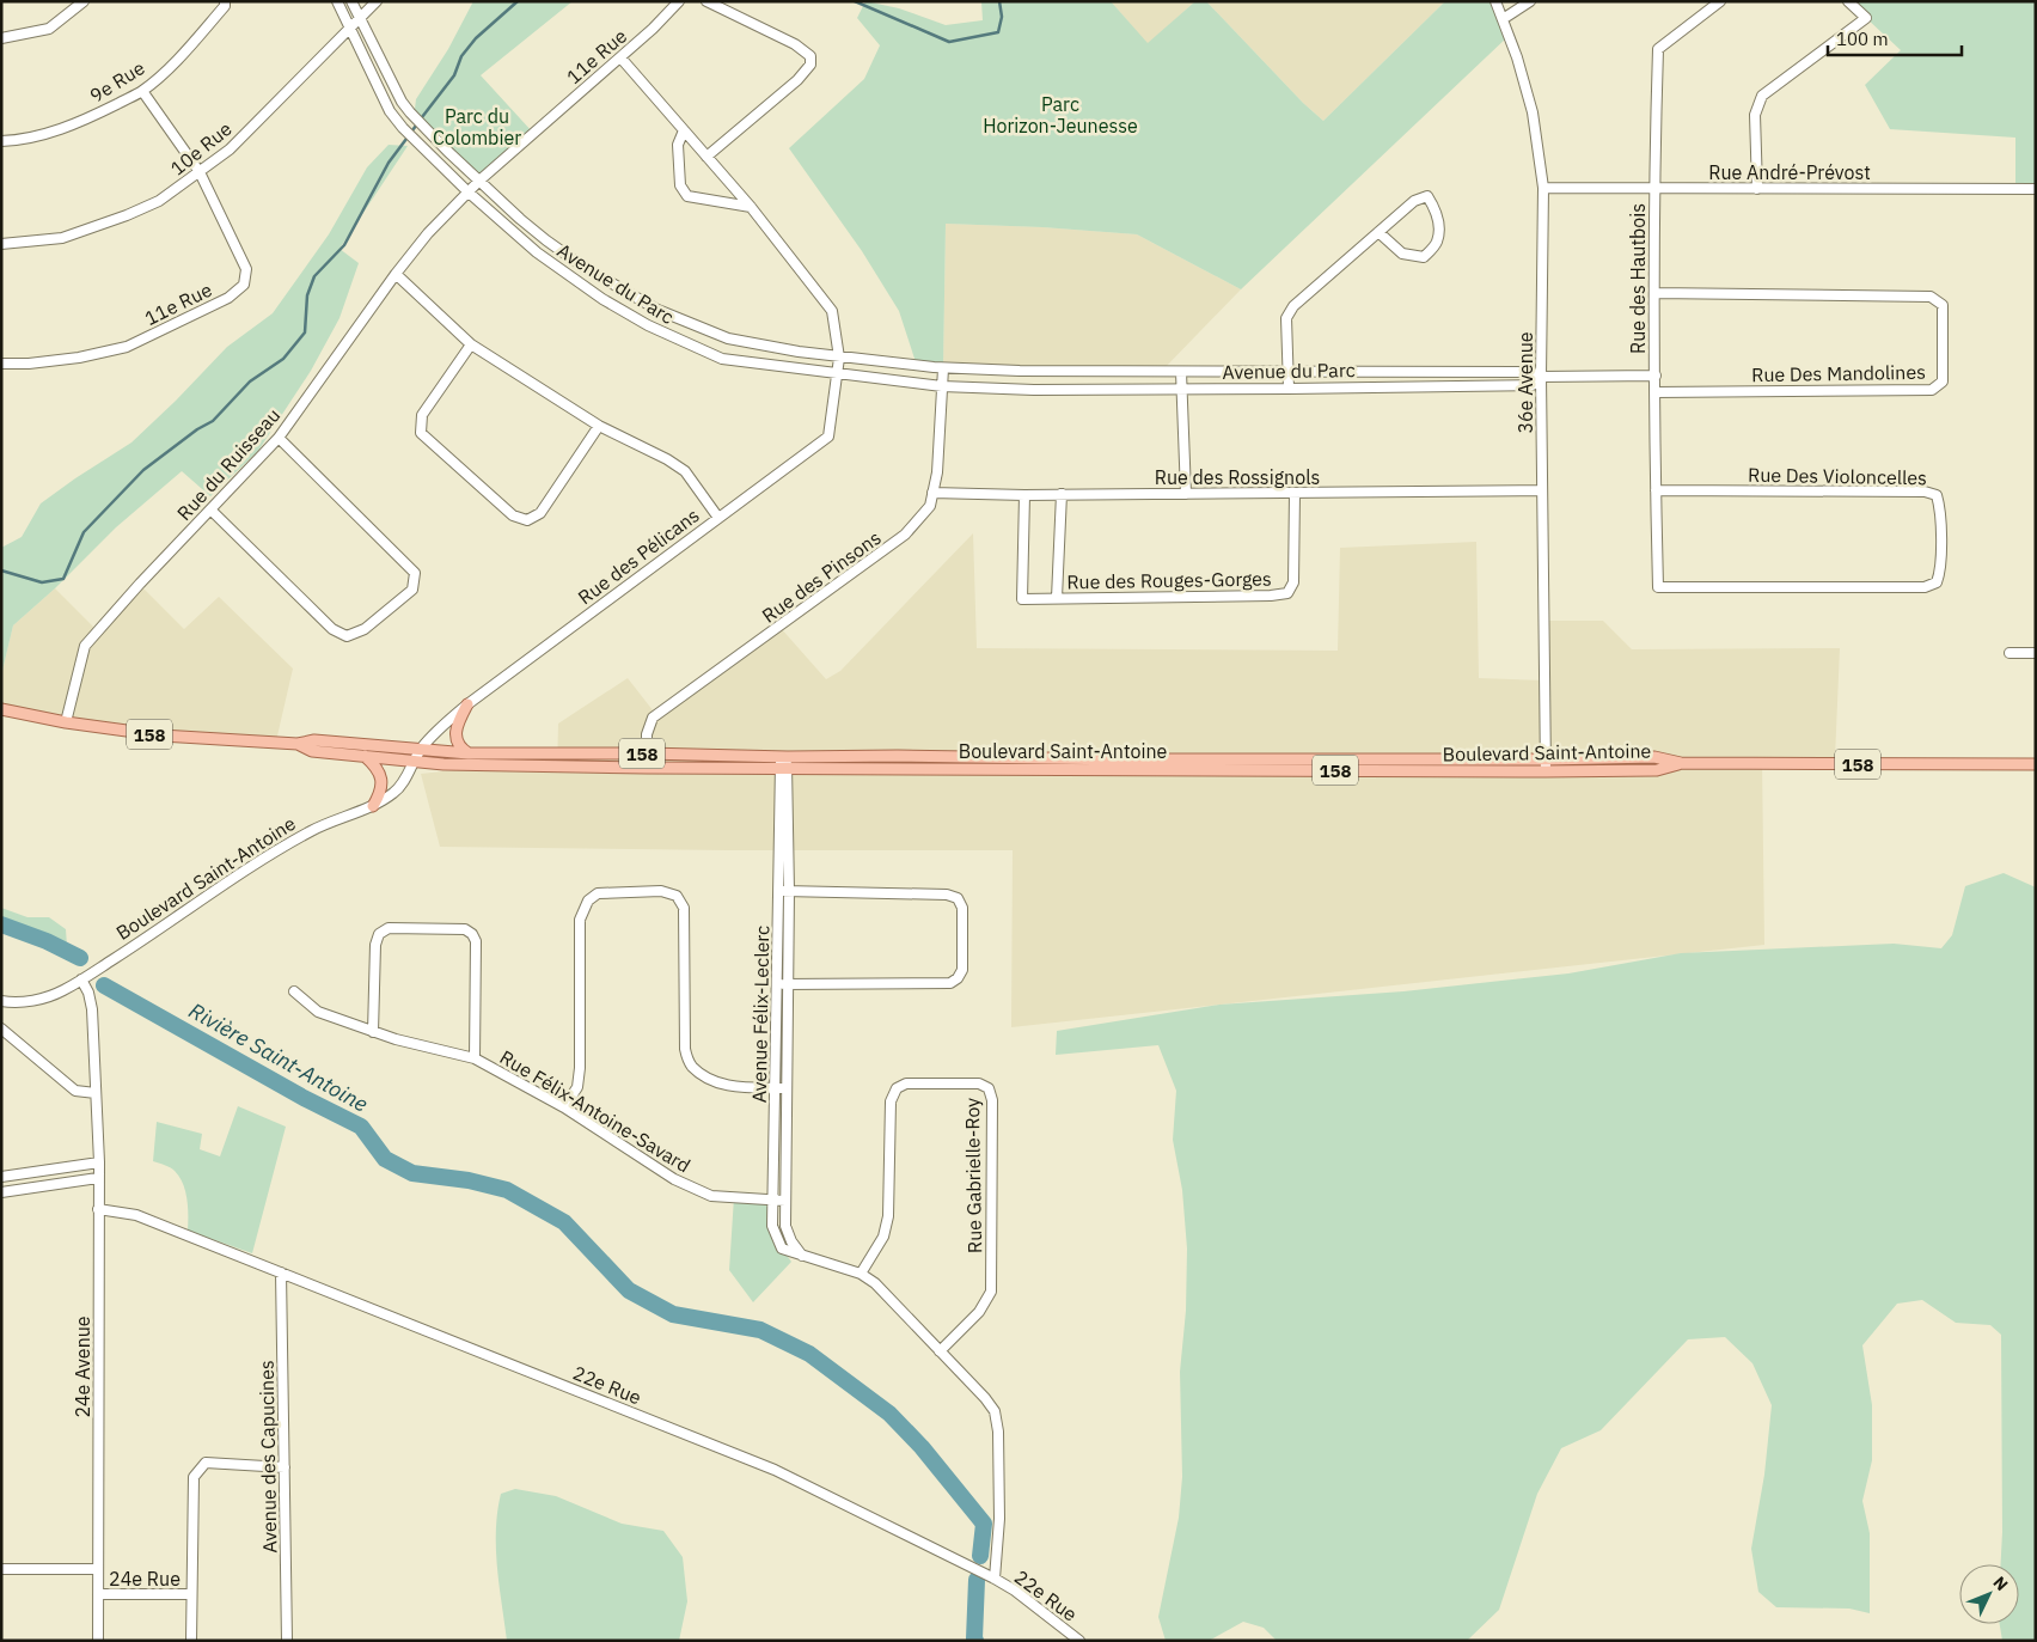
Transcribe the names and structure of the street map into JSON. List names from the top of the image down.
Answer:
{
  "streets": {
    "main road": ["158", "Boulevard Saint-Antoine"],
    "street": [
      "11e Rue",
      "9e Rue",
      "10e Rue",
      "Rue André-Prévost",
      "Rue des Hautbois",
      "Avenue du Parc",
      "Rue Des Mandolines",
      "36e Avenue",
      "Rue du Ruisseau",
      "Rue Des Violoncelles",
      "Rue des Rossignols",
      "Rue des Pélicans",
      "Rue des Pinsons",
      "Rue des Rouges-Gorges",
      "Avenue Félix-Leclerc",
      "Rue Félix-Antoine-Savard",
      "Rue Gabrielle-Roy",
      "24e Avenue",
      "22e Rue",
      "Avenue des Capucines",
      "24e Rue"
    ]
  },
  "crossings": [
    ["11e Rue", "10e Rue"],
    ["11e Rue", "Avenue du Parc"],
    ["11e Rue", "Rue du Ruisseau"],
    ["11e Rue", "Rue des Pélicans"],
    ["10e Rue", "Avenue du Parc"],
    ["Rue André-Prévost", "Rue des Hautbois"],
    ["Rue André-Prévost", "36e Avenue"],
    ["Rue des Hautbois", "Avenue du Parc"],
    ["Rue des Hautbois", "Rue Des Mandolines"],
    ["Rue des Hautbois", "Rue Des Violoncelles"],
    ["Avenue du Parc", "36e Avenue"],
    ["Avenue du Parc", "Rue du Ruisseau"],
    ["Avenue du Parc", "Rue des Pélicans"],
    ["Avenue du Parc", "Rue des Pinsons"],
    ["36e Avenue", "Rue des Rossignols"],
    ["36e Avenue", "Boulevard Saint-Antoine"],
    ["Rue du Ruisseau", "158"],
    ["Rue des Rossignols", "Rue des Pinsons"],
    ["Rue des Rossignols", "Rue des Rouges-Gorges"],
    ["Rue des Pélicans", "158"],
    ["Rue des Pélicans", "Boulevard Saint-Antoine"],
    ["Rue des Pinsons", "Boulevard Saint-Antoine"],
    ["158", "Boulevard Saint-Antoine"],
    ["Boulevard Saint-Antoine", "Avenue Félix-Leclerc"],
    ["Boulevard Saint-Antoine", "24e Avenue"],
    ["Avenue Félix-Leclerc", "Rue Félix-Antoine-Savard"],
    ["Avenue Félix-Leclerc", "Rue Gabrielle-Roy"],
    ["Avenue Félix-Leclerc", "22e Rue"],
    ["24e Avenue", "22e Rue"],
    ["24e Avenue", "24e Rue"],
    ["22e Rue", "Avenue des Capucines"]
  ],
  "water": ["Rivière Saint-Antoine"],
  "parks": ["Parc Horizon-Jeunesse", "Parc du Colombier"],
  "scale_bar": "100 m",
  "north": "top right"
}
